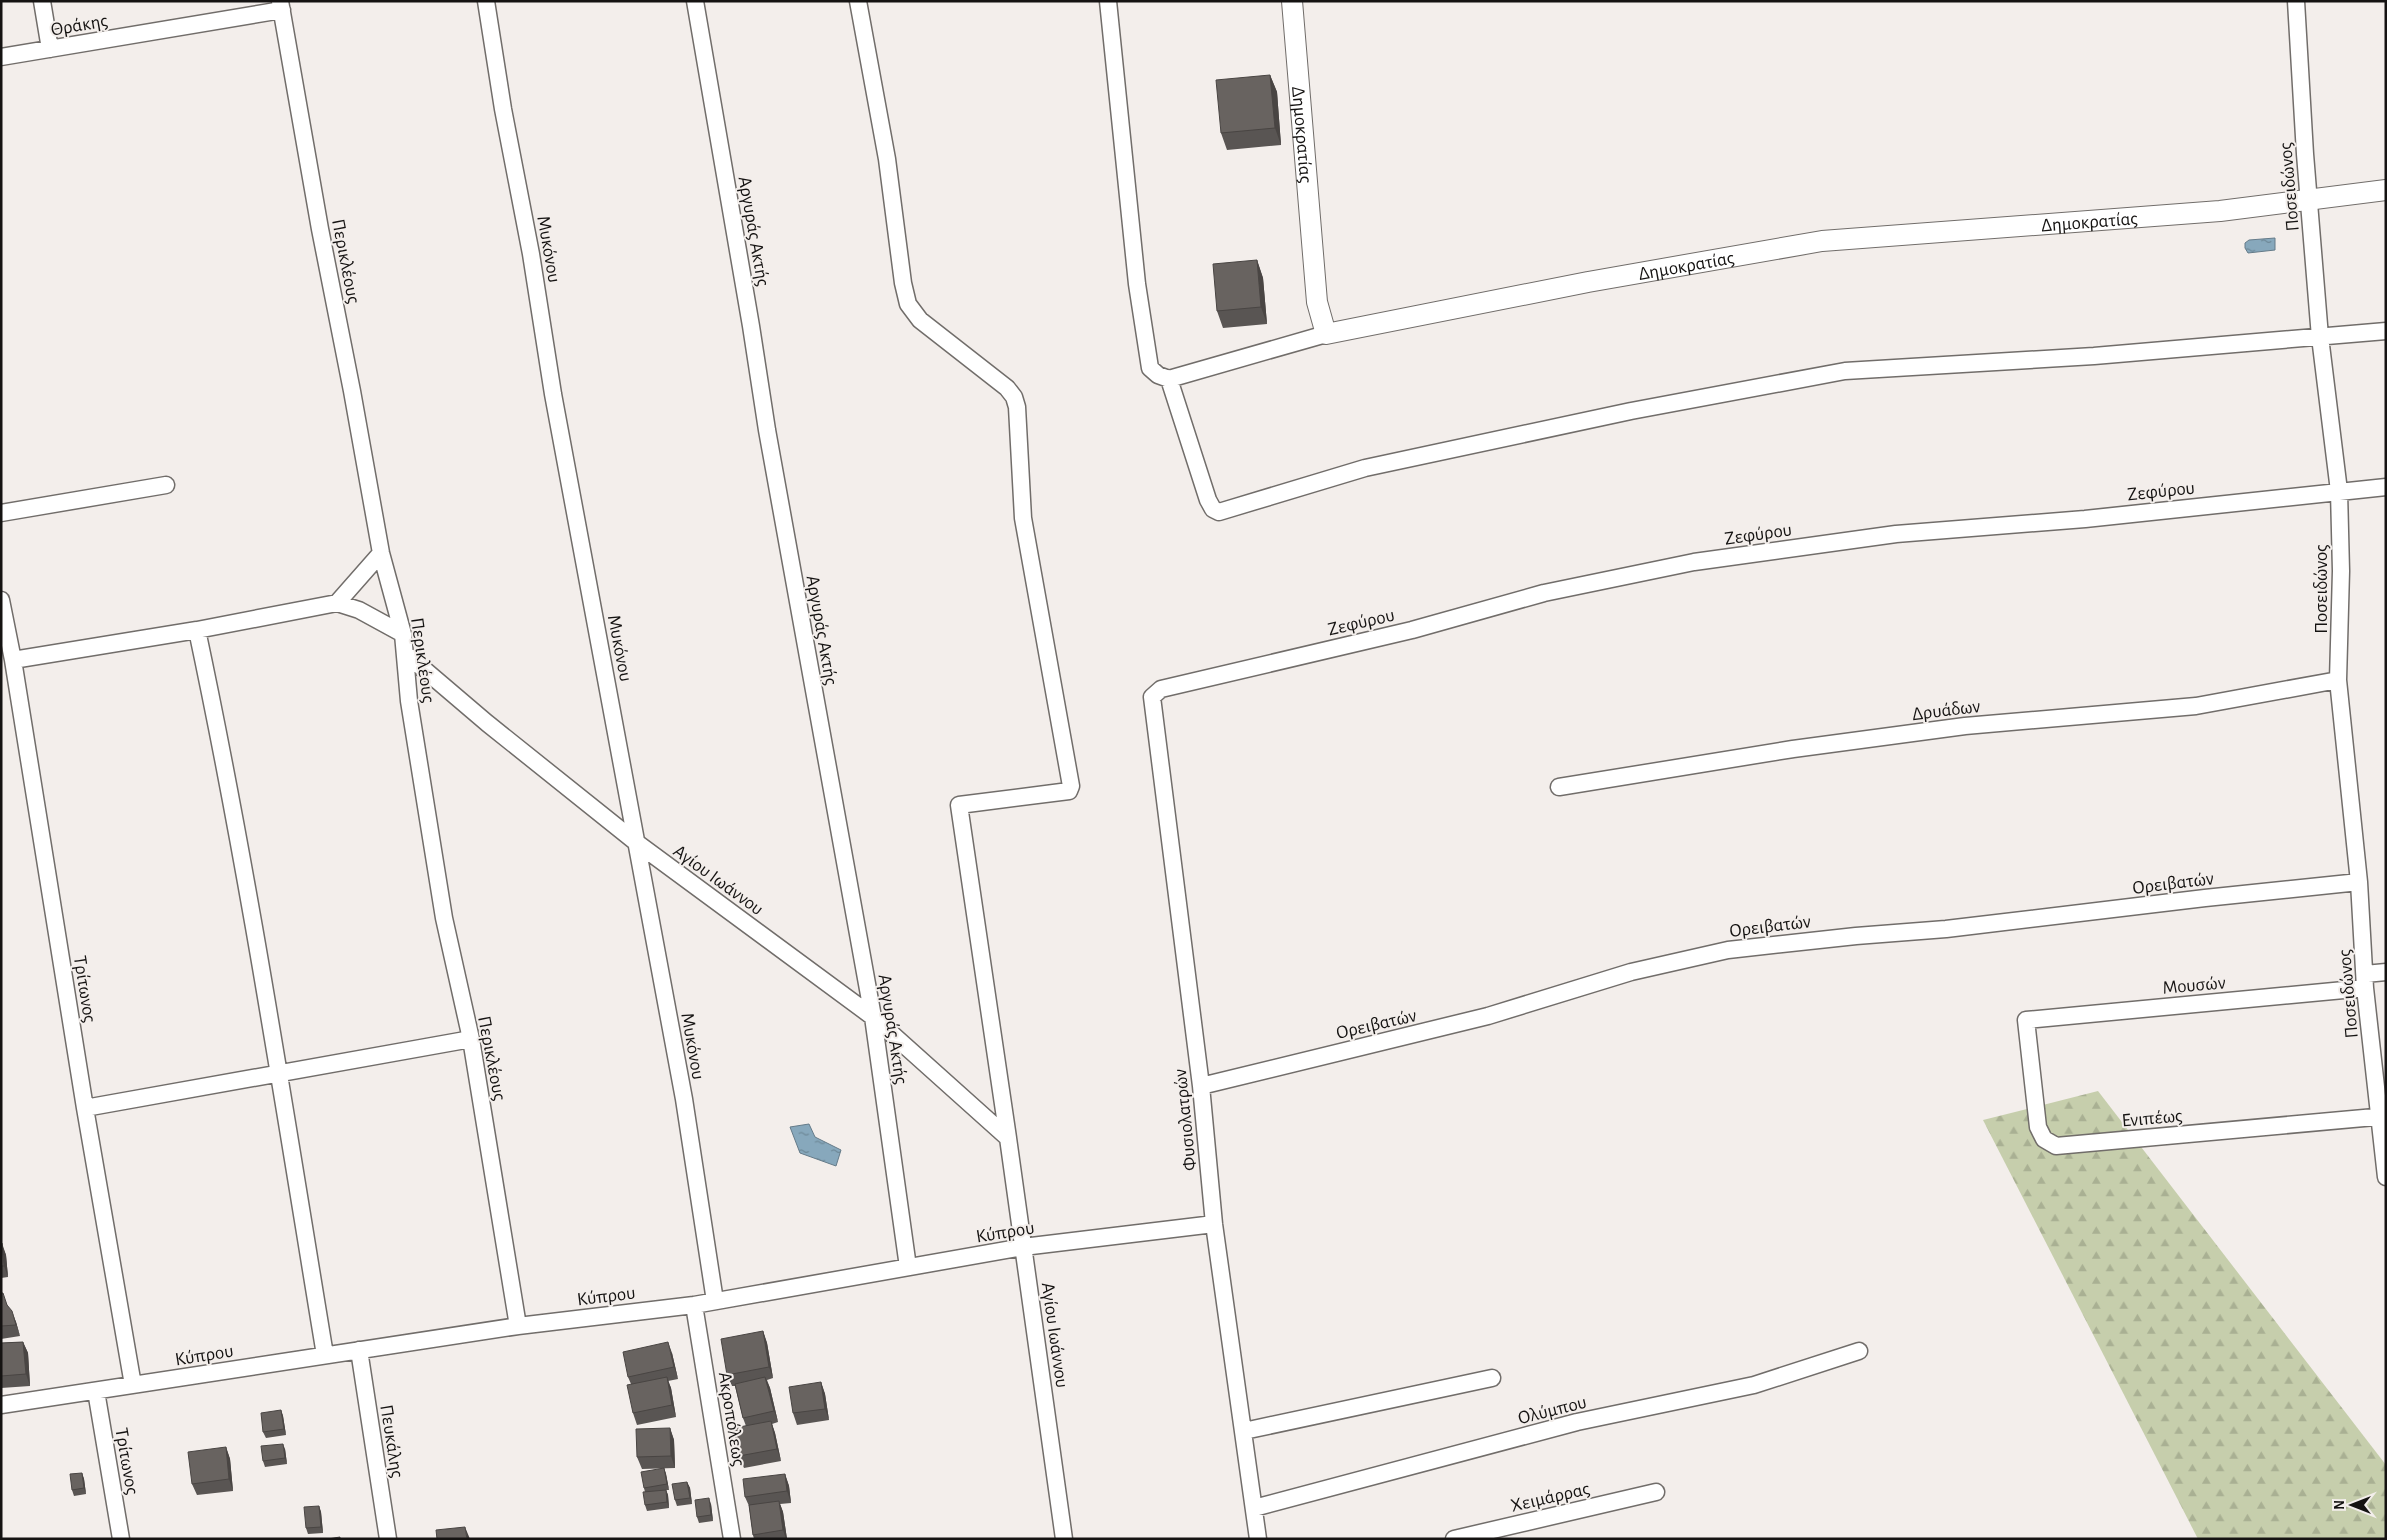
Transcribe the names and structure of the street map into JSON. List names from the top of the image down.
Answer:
{
  "streets": {
    "street": [
      "Θράκης",
      "Δημοκρατίας",
      "Ποσειδώνος",
      "Αργυράς Ακτής",
      "Μυκόνου",
      "Περικλέους",
      "Ζεφύρου",
      "Δρυάδων",
      "Αγίου Ιωάννου",
      "Ορειβατών",
      "Μουσών",
      "Τρίτωνος",
      "Ενιπέως",
      "Φυσιολατρών",
      "Κύπρου",
      "Ολύμπου",
      "Ακροπόλεως",
      "Πευκάλης",
      "Χειμάρρας"
    ]
  },
  "crossings": [
    ["Θράκης", "Περικλέους"],
    ["Δημοκρατίας", "Ποσειδώνος"],
    ["Ποσειδώνος", "Ζεφύρου"],
    ["Ποσειδώνος", "Δρυάδων"],
    ["Ποσειδώνος", "Ορειβατών"],
    ["Ποσειδώνος", "Μουσών"],
    ["Ποσειδώνος", "Ενιπέως"],
    ["Αργυράς Ακτής", "Αγίου Ιωάννου"],
    ["Αργυράς Ακτής", "Κύπρου"],
    ["Μυκόνου", "Αγίου Ιωάννου"],
    ["Μυκόνου", "Κύπρου"],
    ["Περικλέους", "Αγίου Ιωάννου"],
    ["Περικλέους", "Κύπρου"],
    ["Ζεφύρου", "Φυσιολατρών"],
    ["Αγίου Ιωάννου", "Κύπρου"],
    ["Ορειβατών", "Φυσιολατρών"],
    ["Μουσών", "Ενιπέως"],
    ["Τρίτωνος", "Κύπρου"],
    ["Φυσιολατρών", "Κύπρου"],
    ["Φυσιολατρών", "Ολύμπου"],
    ["Κύπρου", "Ακροπόλεως"],
    ["Κύπρου", "Πευκάλης"]
  ],
  "north": "left"
}
